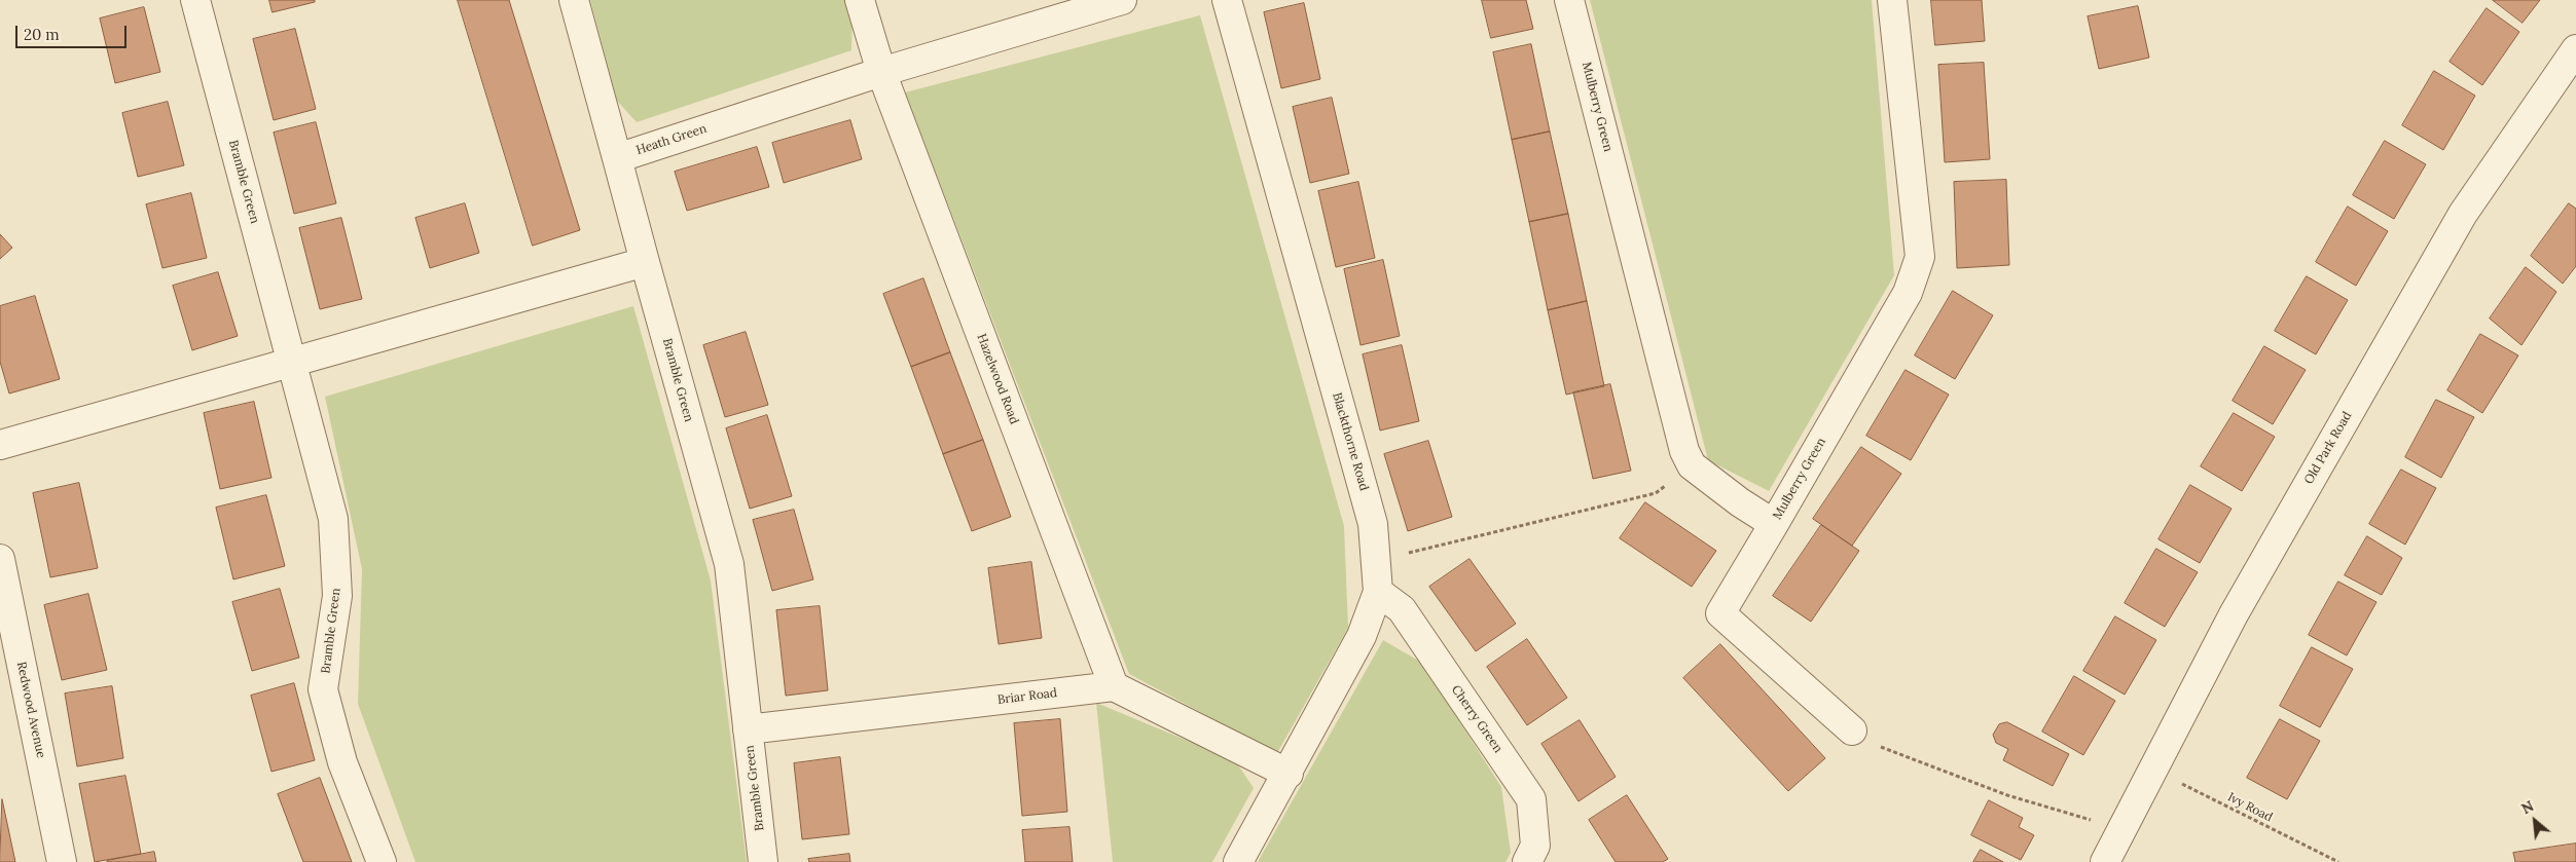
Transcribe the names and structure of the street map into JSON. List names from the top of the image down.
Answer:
{
  "streets": {
    "street": [
      "Mulberry Green",
      "Heath Green",
      "Bramble Green",
      "Hazelwood Road",
      "Blackthorne Road",
      "Old Park Road",
      "Briar Road",
      "Redwood Avenue",
      "Cherry Green"
    ],
    "path": ["Ivy Road"]
  },
  "crossings": [
    ["Heath Green", "Bramble Green"],
    ["Heath Green", "Hazelwood Road"],
    ["Bramble Green", "Briar Road"],
    ["Hazelwood Road", "Briar Road"],
    ["Blackthorne Road", "Cherry Green"],
    ["Old Park Road", "Ivy Road"]
  ],
  "scale_bar": "20 m",
  "north": "top left"
}
